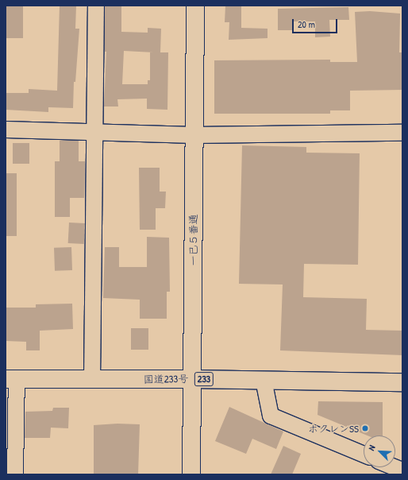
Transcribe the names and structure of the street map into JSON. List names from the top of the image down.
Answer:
{
  "streets": {
    "main road": ["一已５番通", "国道233号", "233"]
  },
  "crossings": [
    ["一已５番通", "国道233号"]
  ],
  "places": ["ホクレンSS"],
  "scale_bar": "20 m",
  "north": "top left"
}
